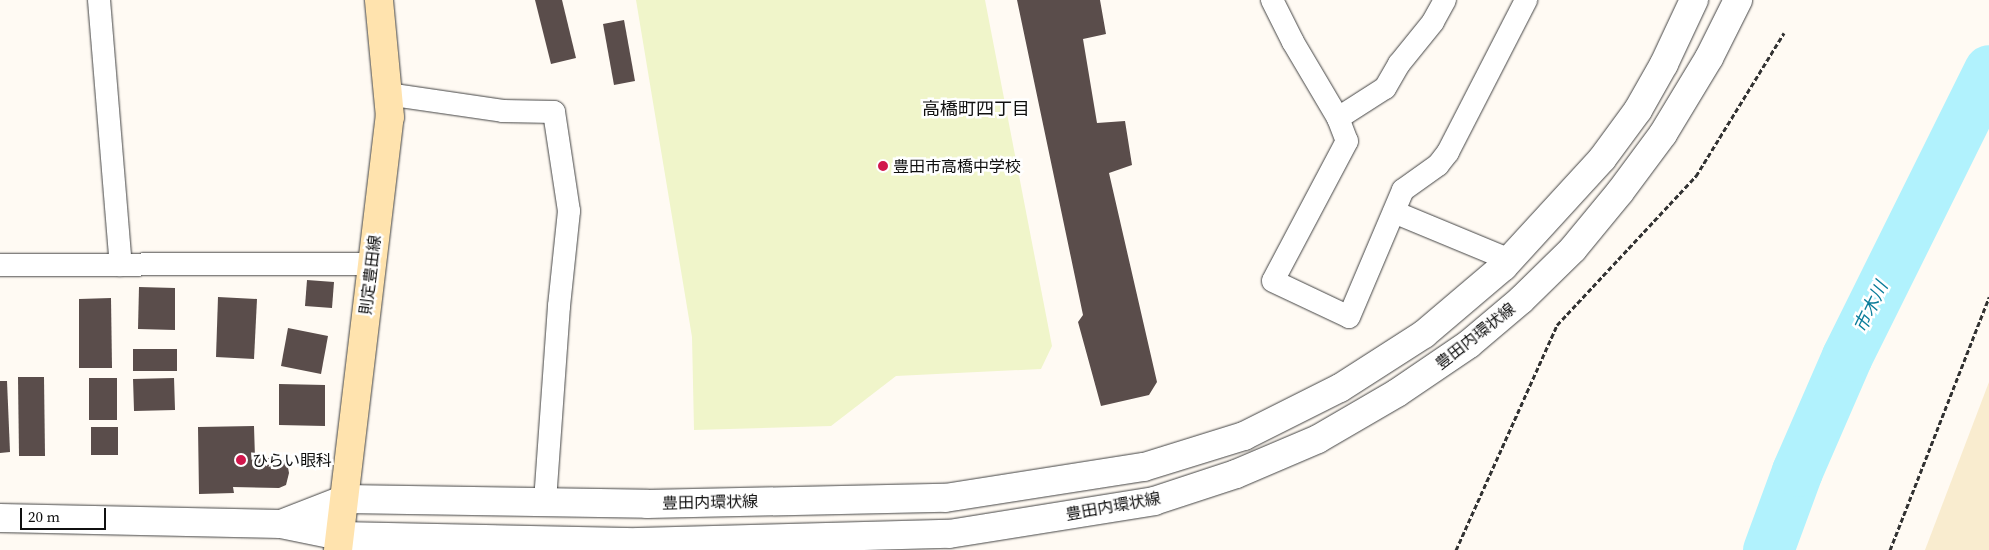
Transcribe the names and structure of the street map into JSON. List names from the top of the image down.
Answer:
{
  "streets": {
    "main road": ["則定豊田線"],
    "street": ["豊田内環状線"]
  },
  "crossings": [
    ["則定豊田線", "豊田内環状線"]
  ],
  "districts": ["高橋町四丁目"],
  "water": ["市木川"],
  "places": ["豊田市高橋中学校", "ひらい眼科"],
  "scale_bar": "20 m"
}
